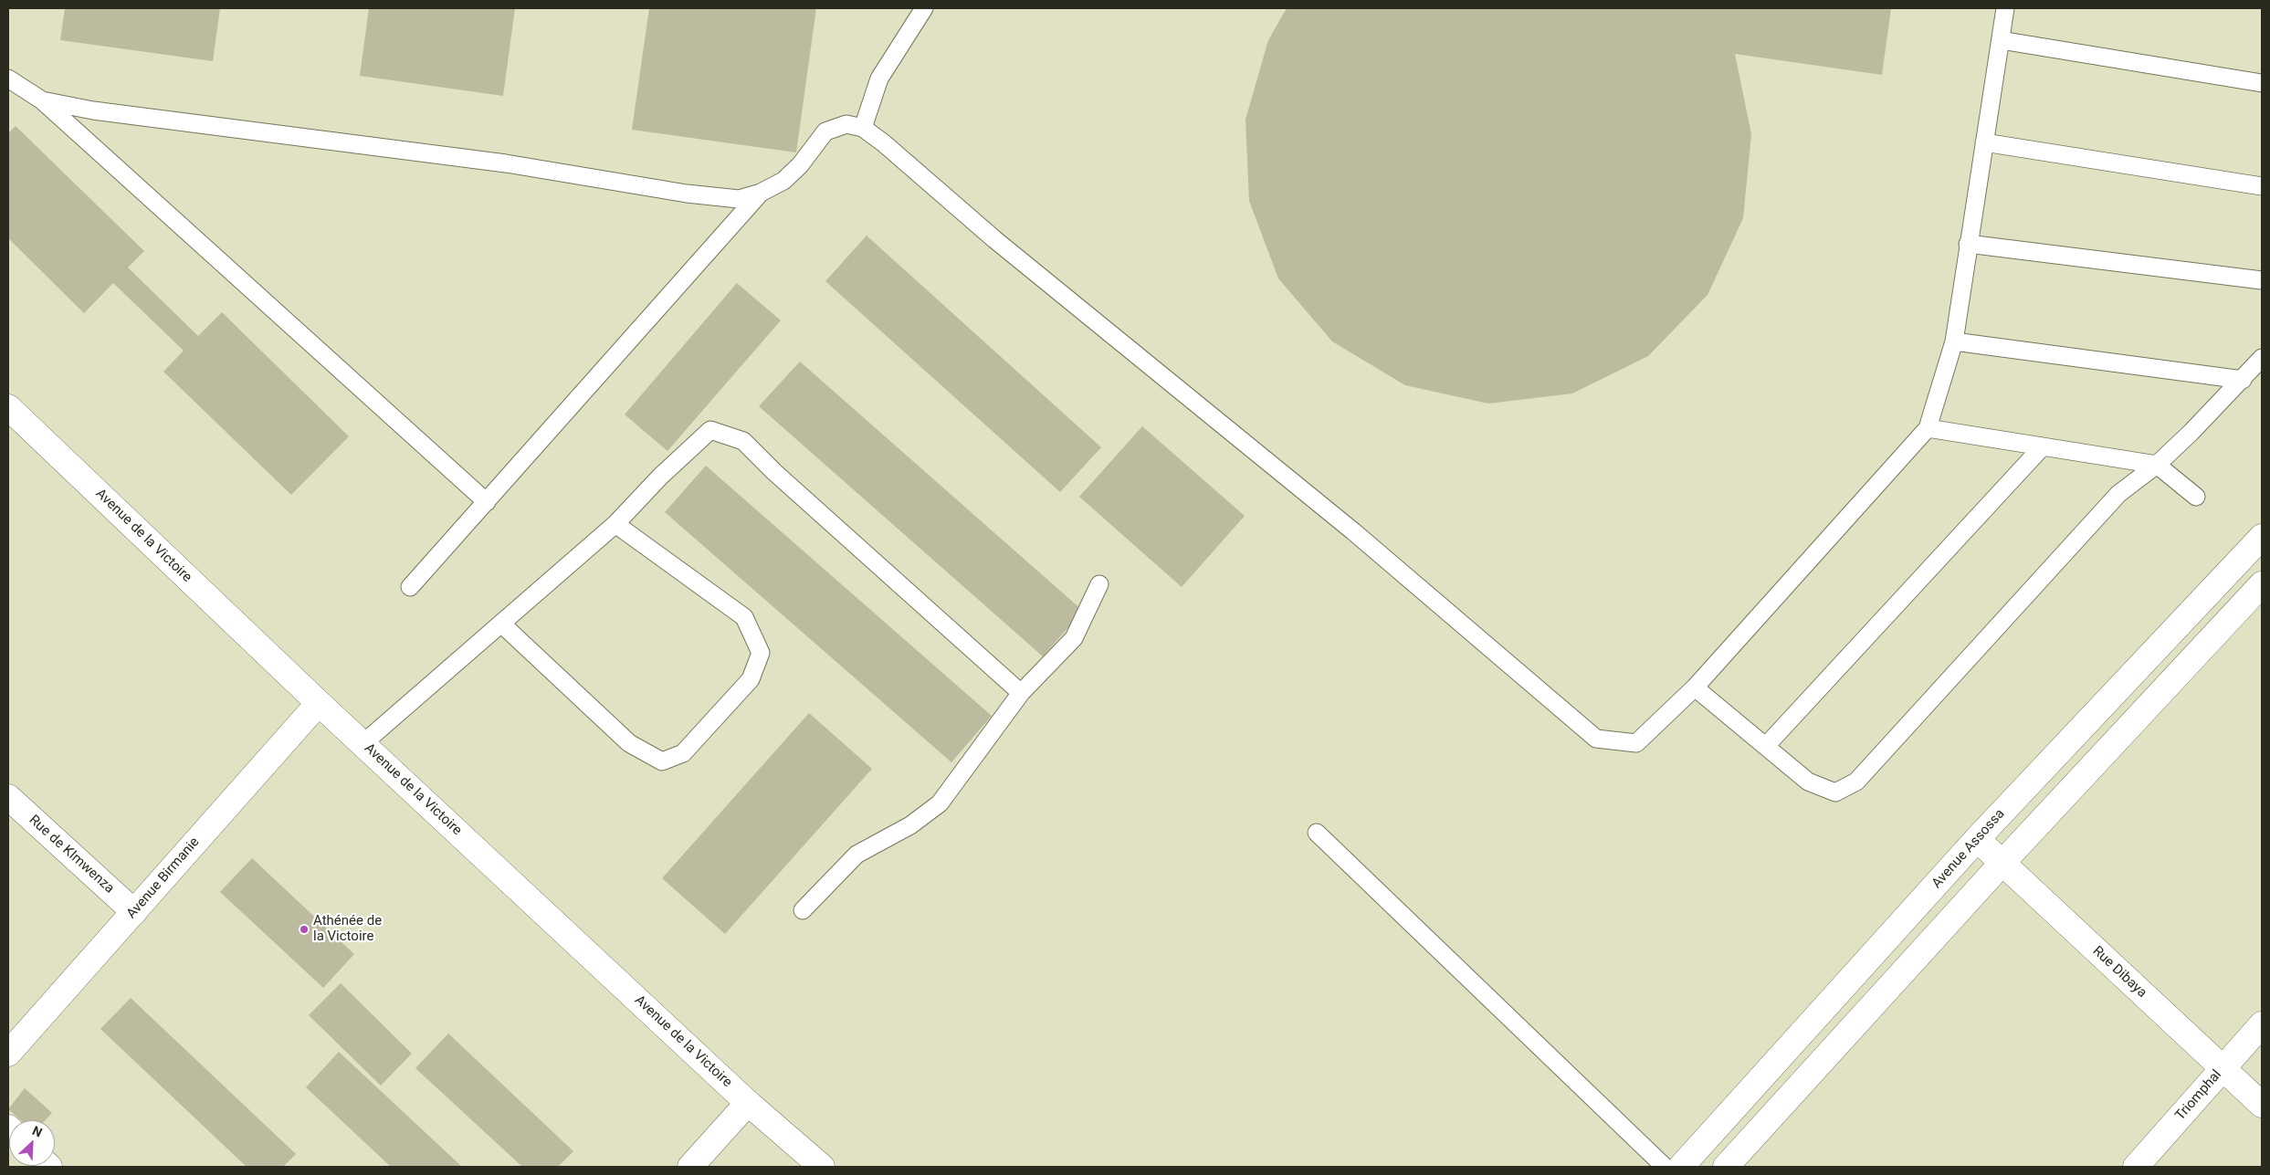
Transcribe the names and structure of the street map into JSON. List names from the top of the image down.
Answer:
{
  "streets": {
    "main road": [
      "Avenue de la Victoire",
      "Avenue Assossa",
      "Rue de KImwenza",
      "Avenue Birmanie",
      "Rue Dibaya",
      "Triomphal"
    ]
  },
  "crossings": [
    ["Avenue de la Victoire", "Avenue Birmanie"],
    ["Avenue Assossa", "Rue Dibaya"],
    ["Rue de KImwenza", "Avenue Birmanie"],
    ["Rue Dibaya", "Triomphal"]
  ],
  "places": ["Athénée de la Victoire"],
  "north": "top right"
}
